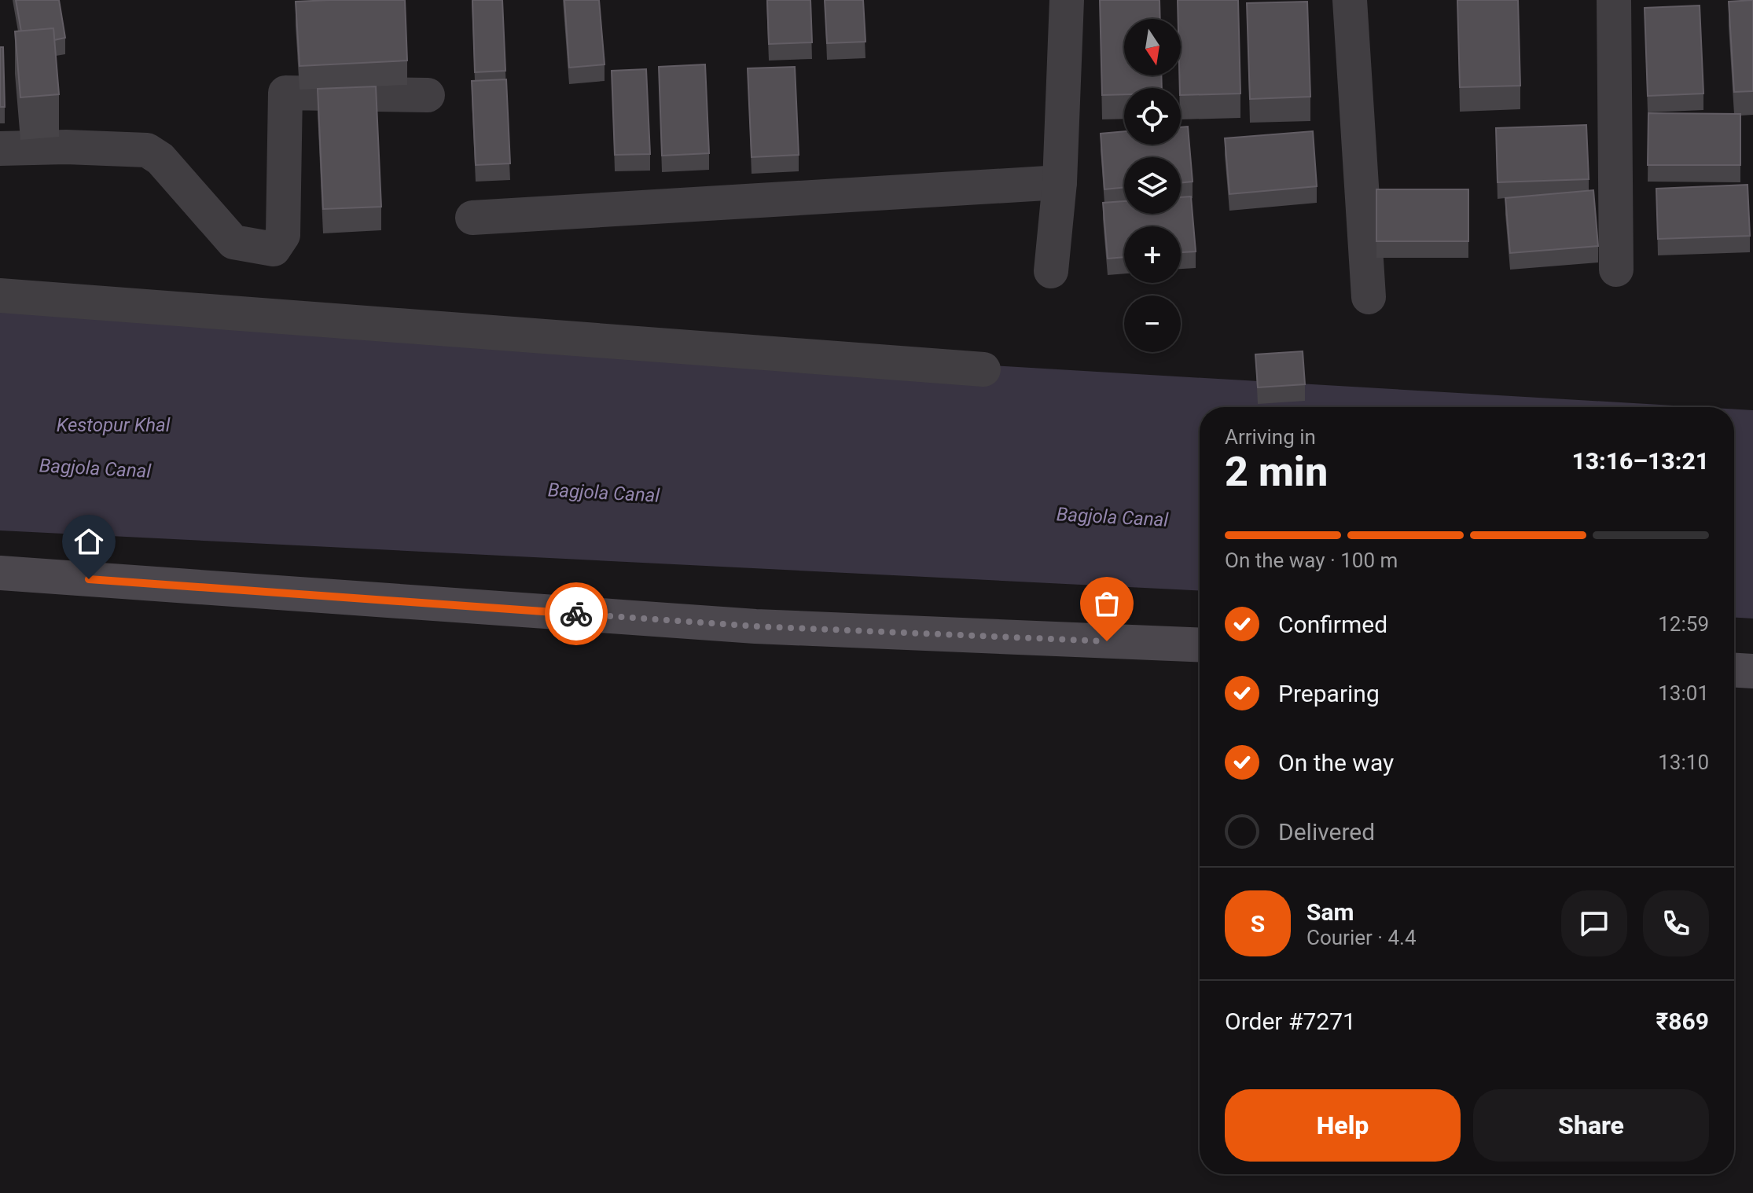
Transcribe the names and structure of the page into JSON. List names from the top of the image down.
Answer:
{
  "water": ["Kestopur Khal", "Bagjola Canal"],
  "north": "bottom",
  "page": {
    "map_buttons": ["+", "−"],
    "heading": ["2 min", "Arriving in", "13:16–13:21"],
    "panel": [
      "Sam",
      "Courier · 4.4",
      "Order #7271",
      "₹869"
    ],
    "bar": "On the way · 100 m",
    "list": [
      ["Confirmed", "12:59"],
      ["Preparing", "13:01"],
      ["On the way", "13:10"],
      "Delivered"
    ],
    "round": "S",
    "buttons": ["Help", "Share"]
  }
}
